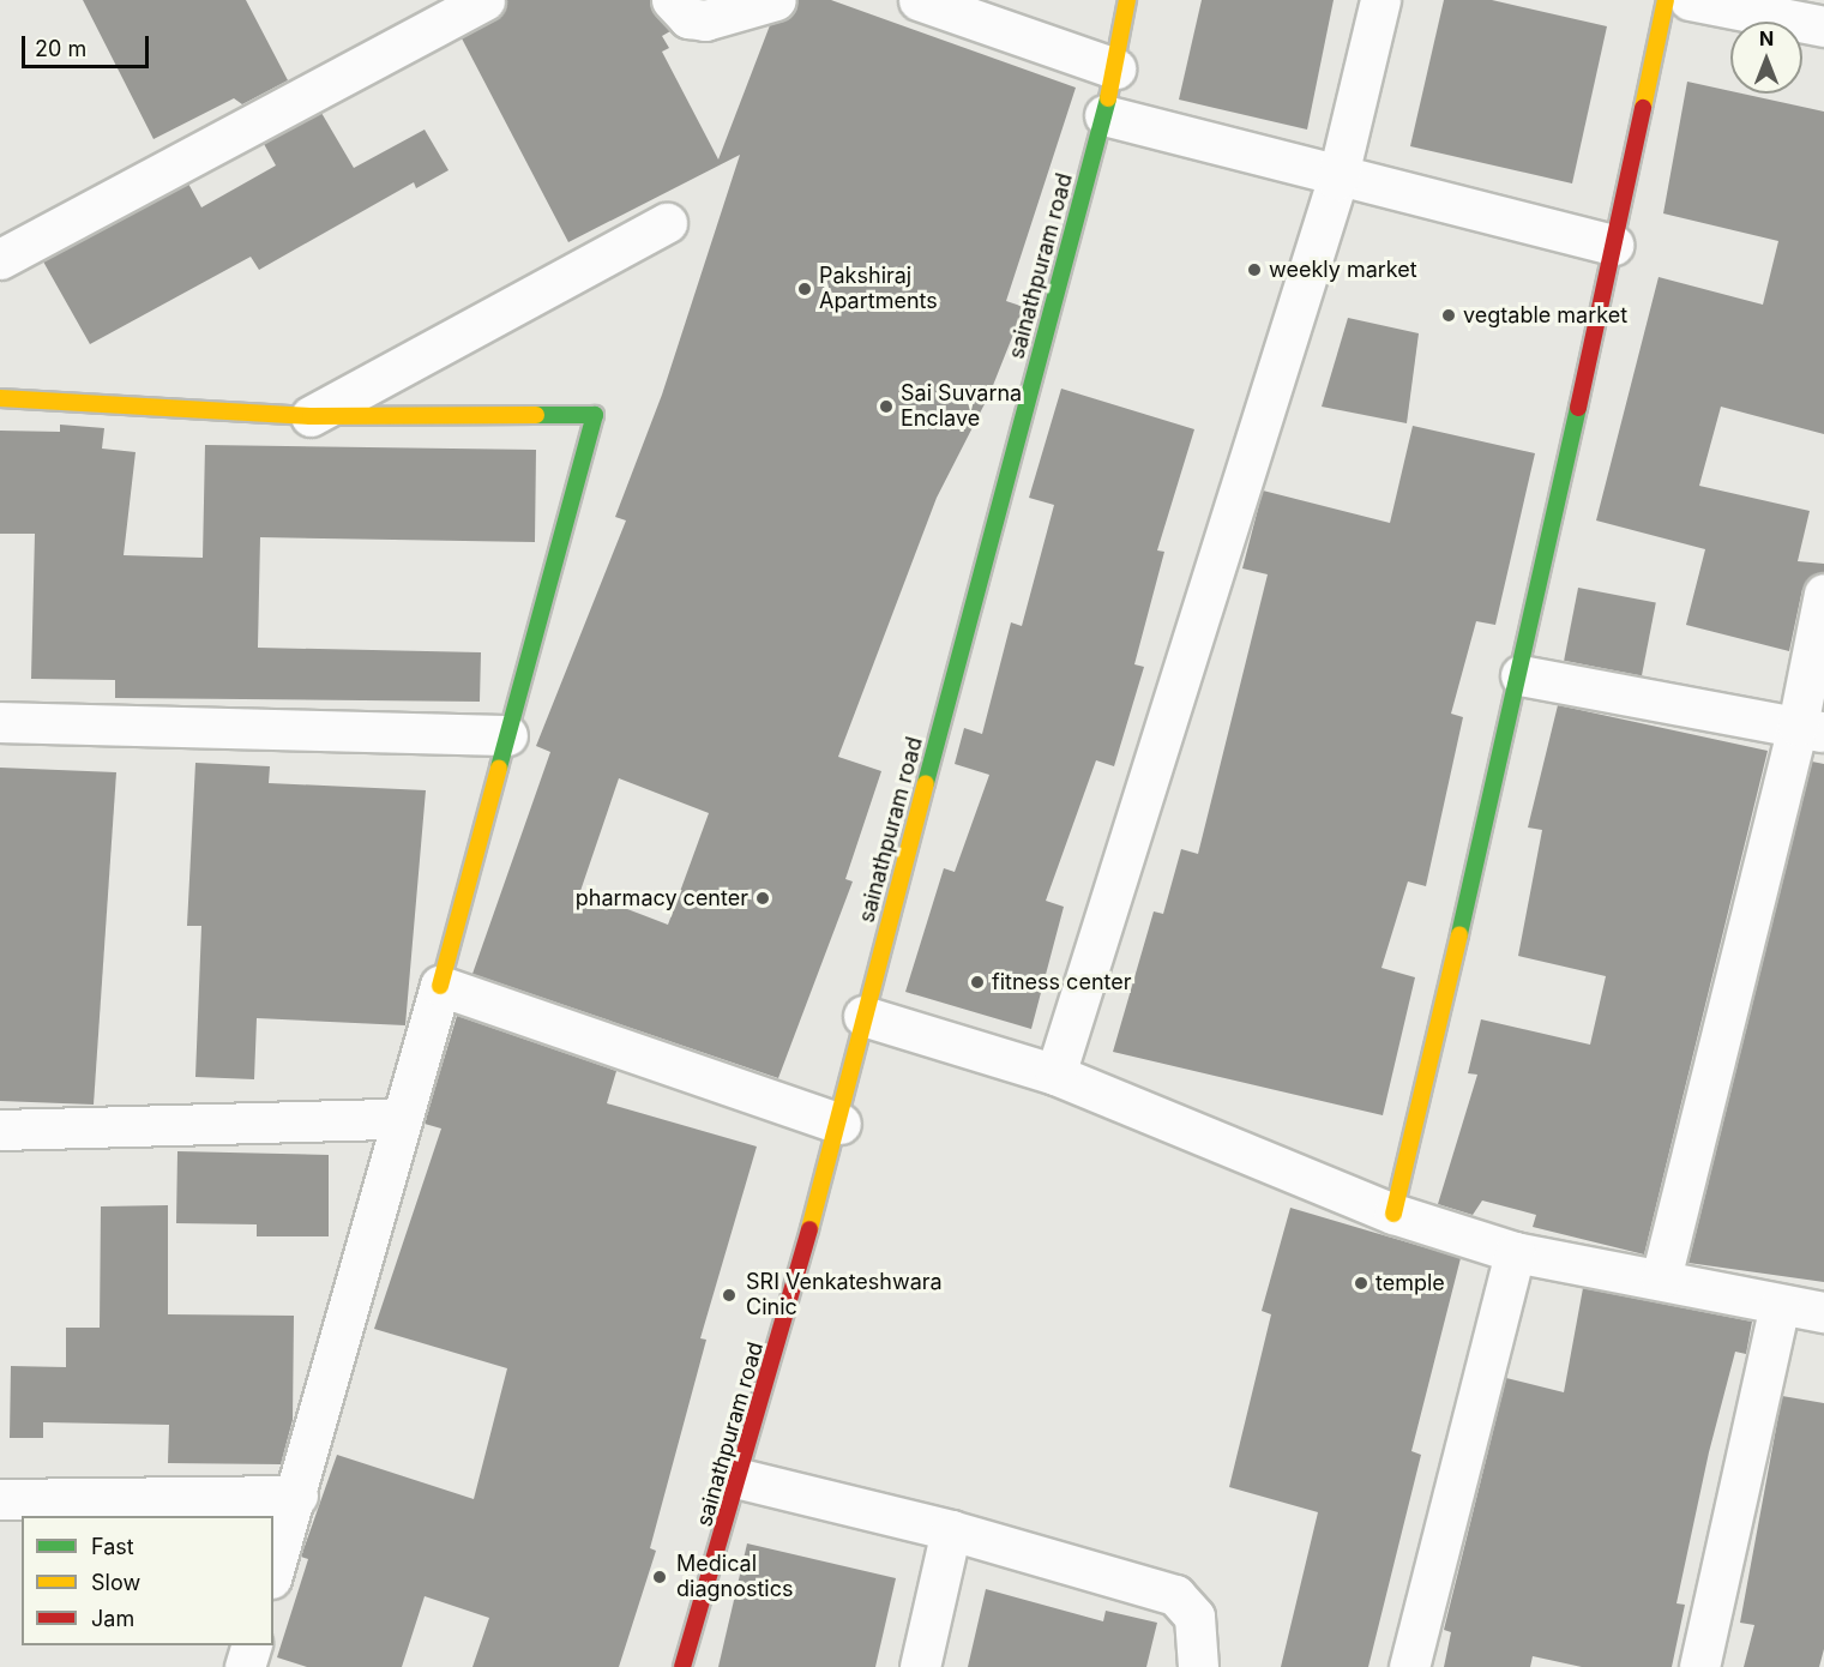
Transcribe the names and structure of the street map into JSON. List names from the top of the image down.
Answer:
{
  "streets": {
    "street": ["sainathpuram road"]
  },
  "places": [
    "weekly market",
    "Pakshiraj Apartments",
    "vegtable market",
    "Sai Suvarna Enclave",
    "pharmacy center",
    "fitness center",
    "temple",
    "SRI Venkateshwara Cinic",
    "Medical diagnostics"
  ],
  "legend": ["Fast", "Slow", "Jam"],
  "scale_bar": "20 m",
  "north": "top"
}
